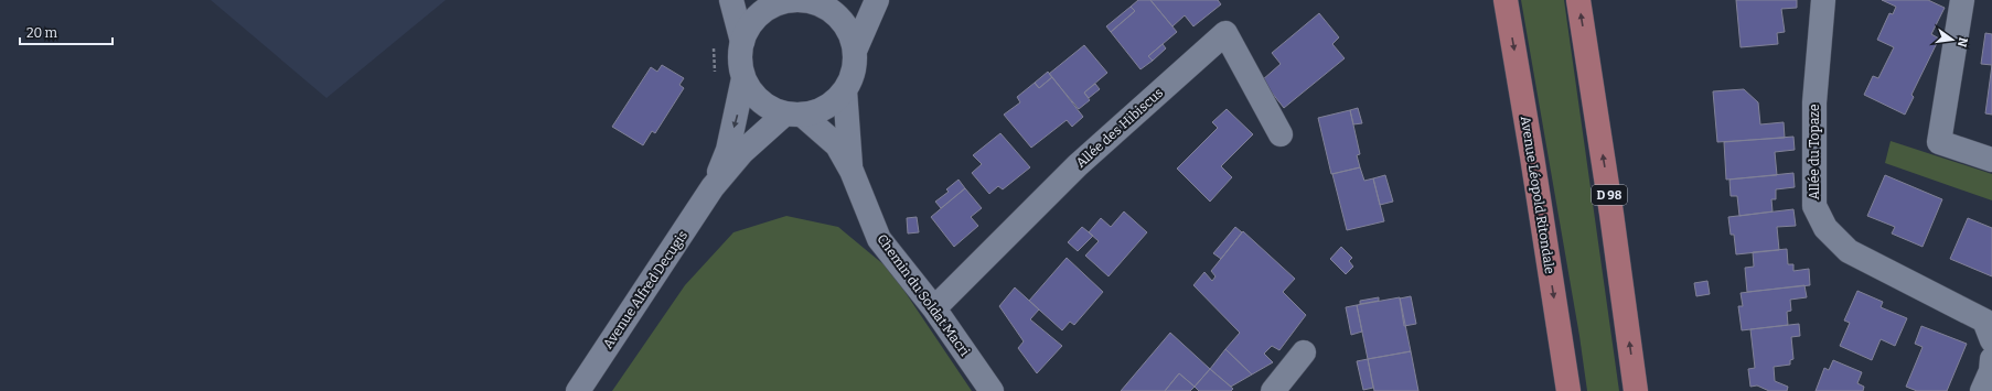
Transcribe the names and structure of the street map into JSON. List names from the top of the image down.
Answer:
{
  "streets": {
    "highway": ["Avenue Léopold Ritondale", "D 98"],
    "street": [
      "Allée des Hibiscus",
      "Allée du Topaze",
      "Avenue Alfred Decugis",
      "Chemin du Soldat Macri"
    ]
  },
  "crossings": [
    ["Allée des Hibiscus", "Chemin du Soldat Macri"],
    ["Avenue Alfred Decugis", "Chemin du Soldat Macri"]
  ],
  "scale_bar": "20 m",
  "north": "right"
}
